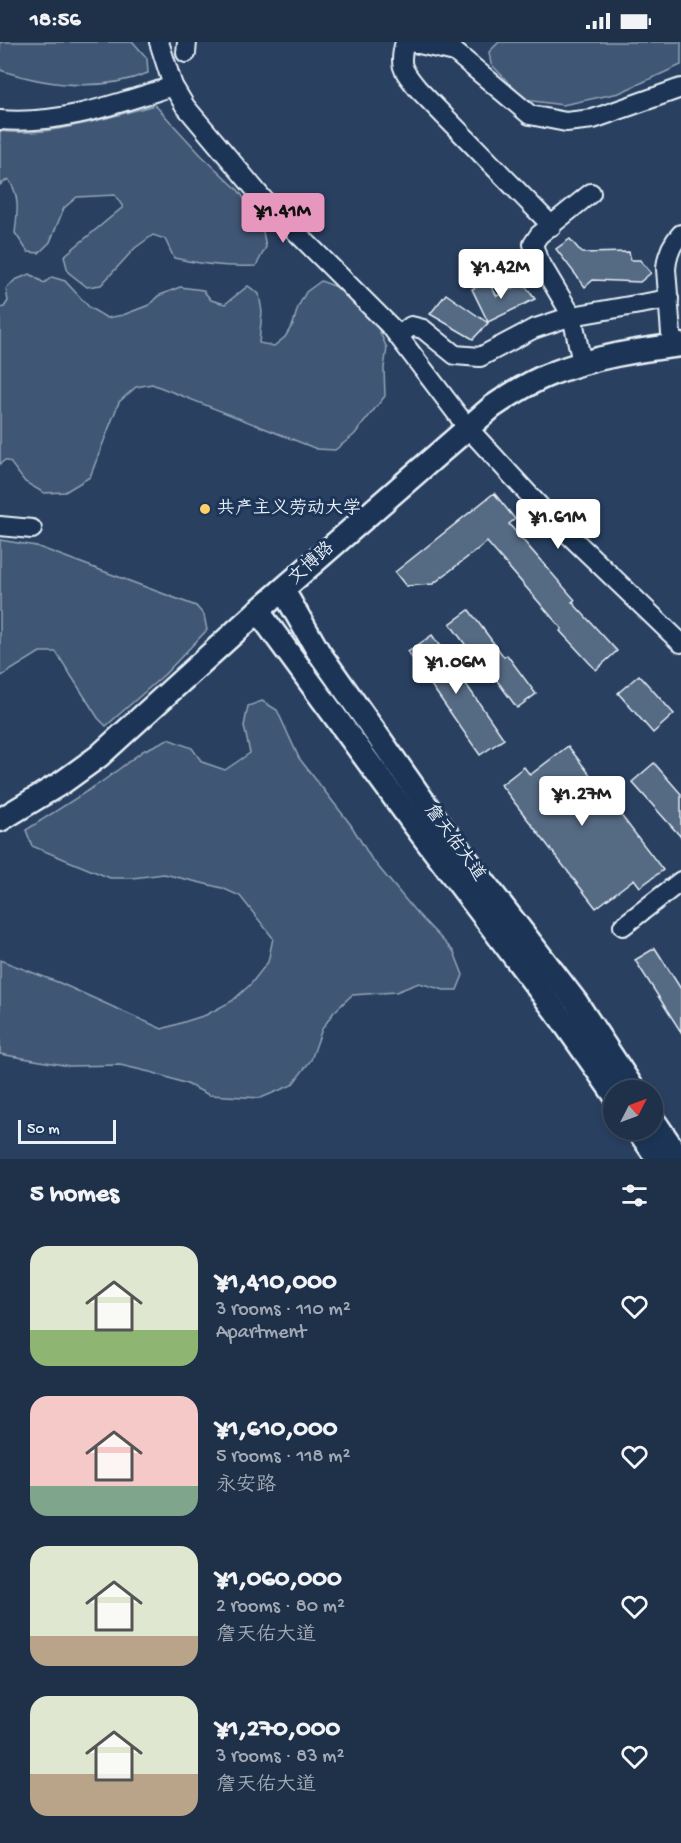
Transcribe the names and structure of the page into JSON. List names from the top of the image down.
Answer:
{
  "streets": {
    "main road": ["文博路", "詹天佑大道"]
  },
  "crossings": [
    ["文博路", "詹天佑大道"]
  ],
  "places": ["共产主义劳动大学"],
  "scale_bar": "50 m",
  "north": "top right",
  "page": {
    "status": "18:56",
    "price": [
      "¥1.41M",
      "¥1.42M",
      "¥1.61M",
      "¥1.06M",
      "¥1.27M"
    ],
    "scale": "50 m",
    "heading": "5 homes",
    "list": [
      {
        "name": "¥1,410,000",
        "note": "3 rooms · 110 m² · Apartment"
      },
      {
        "name": "¥1,610,000",
        "note": "5 rooms · 118 m² · 永安路"
      },
      {
        "name": "¥1,060,000",
        "note": "2 rooms · 80 m² · 詹天佑大道"
      },
      {
        "name": "¥1,270,000",
        "note": "3 rooms · 83 m² · 詹天佑大道"
      }
    ]
  }
}
